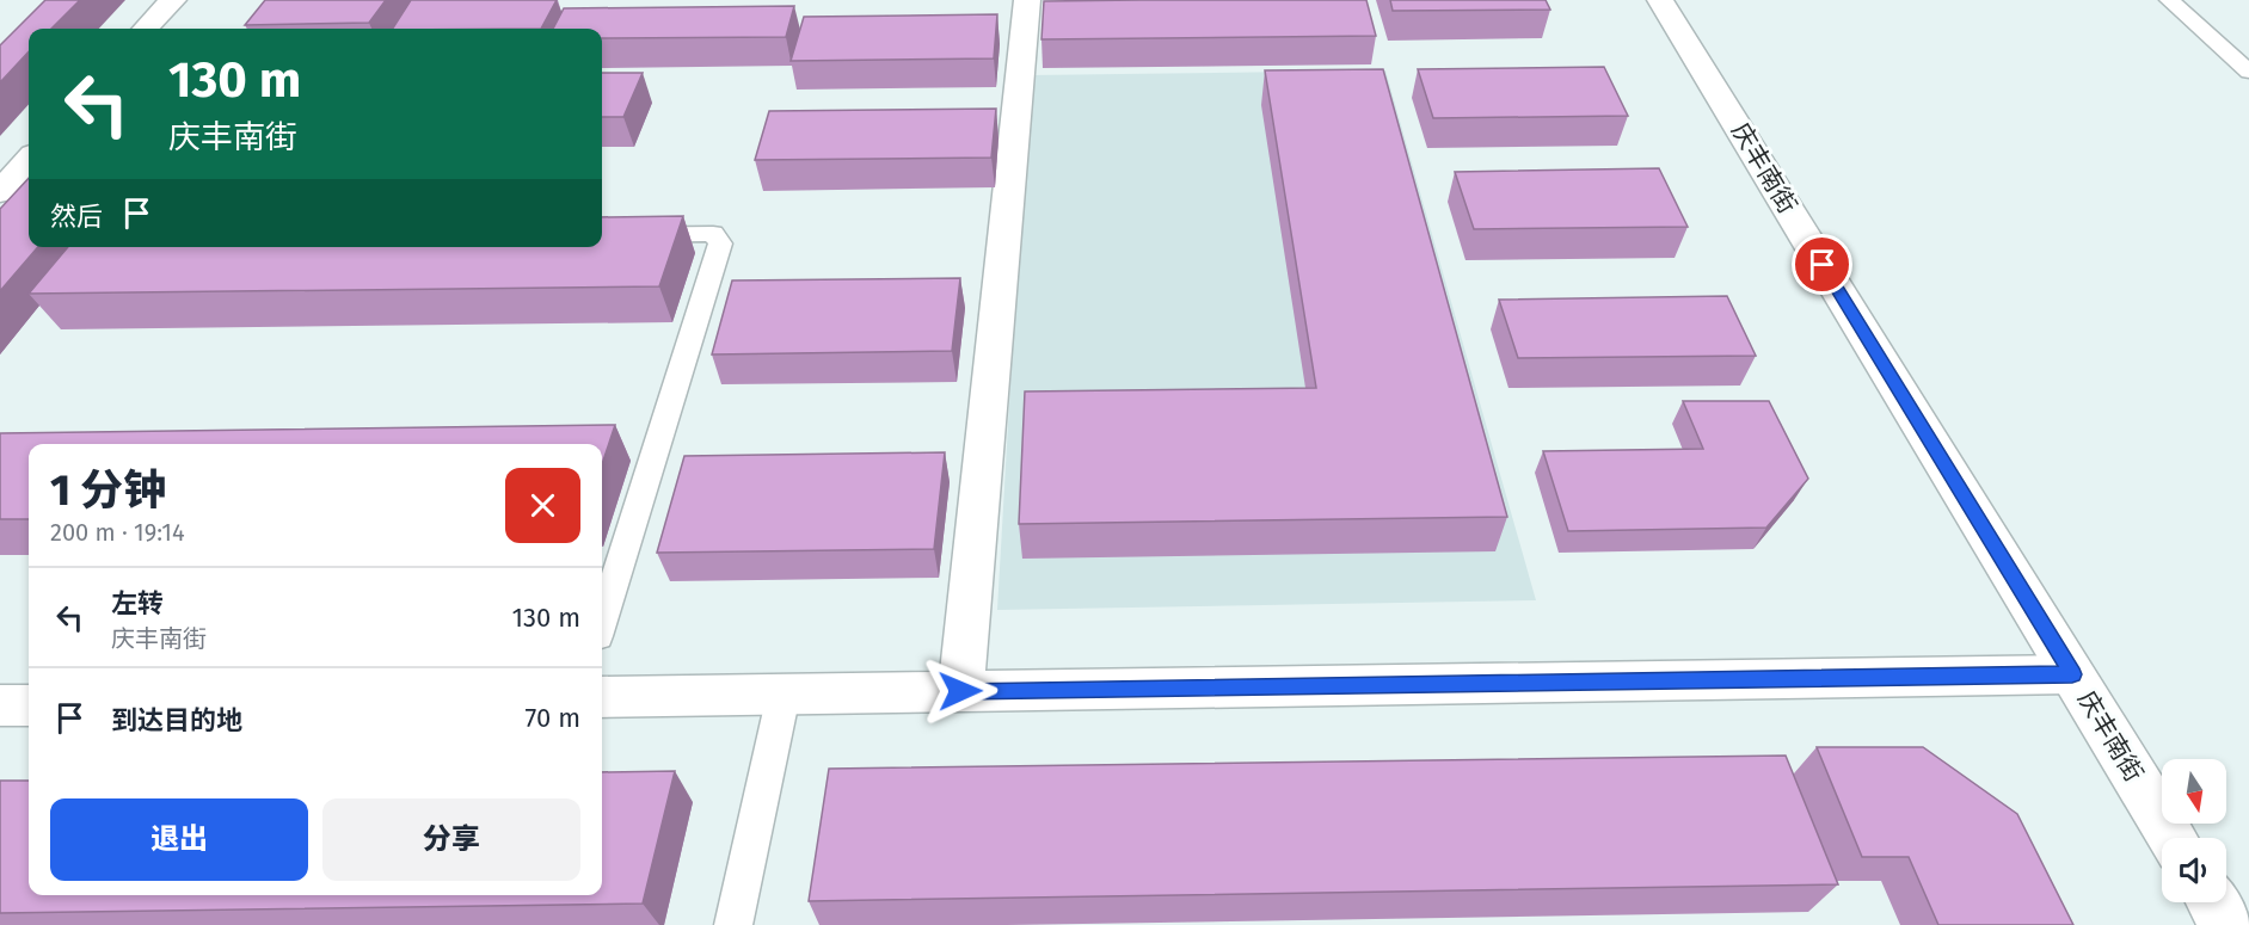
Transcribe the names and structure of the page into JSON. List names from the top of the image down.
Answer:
{
  "streets": {
    "street": ["庆丰南街"]
  },
  "north": "bottom",
  "page": {
    "turn": ["130 m", "庆丰南街"],
    "then": "然后",
    "heading": ["1 分钟", "200 m · 19:14"],
    "list": [
      {
        "name": "左转",
        "note": "庆丰南街",
        "value": "130 m"
      },
      {
        "name": "到达目的地",
        "value": "70 m"
      }
    ],
    "buttons": ["退出", "分享"]
  }
}
